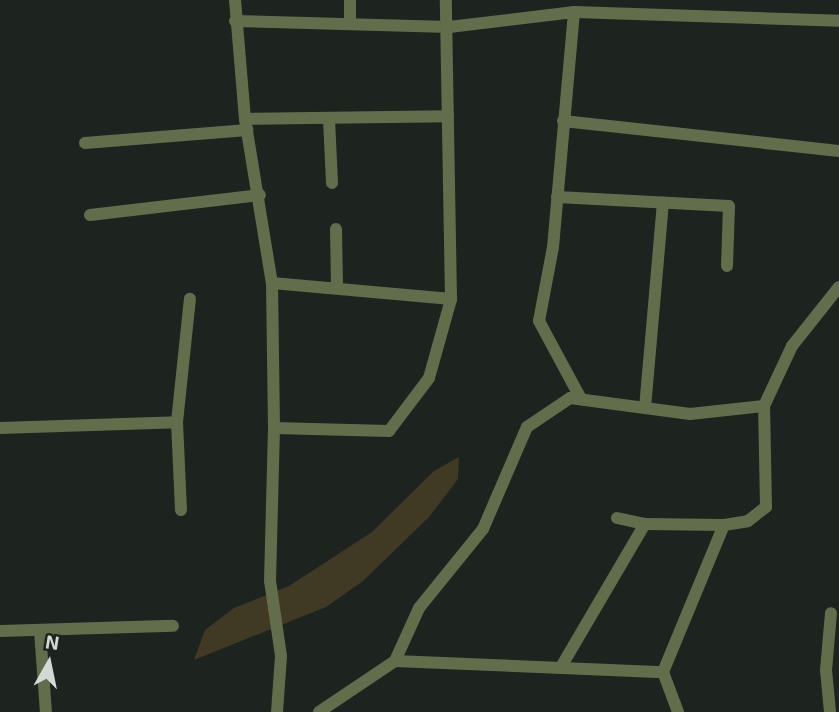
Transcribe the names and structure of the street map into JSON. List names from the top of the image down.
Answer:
{
  "north": "top"
}
